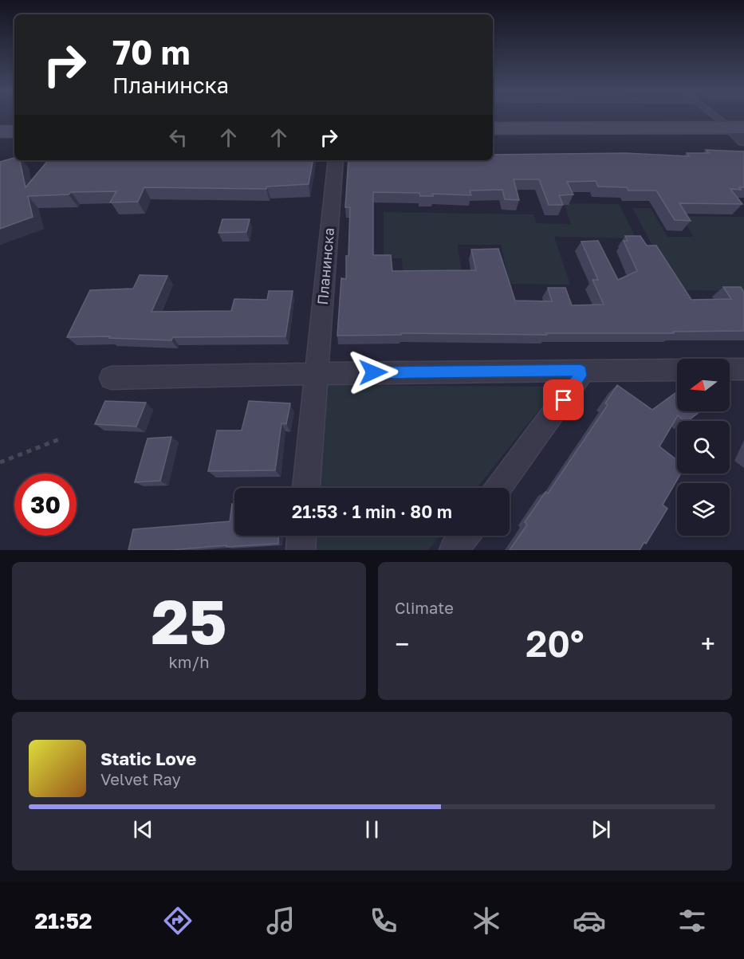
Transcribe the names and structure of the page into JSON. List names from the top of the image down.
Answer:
{
  "streets": {
    "street": ["Планинска"]
  },
  "north": "left",
  "page": {
    "turn": ["70 m", "Планинска"],
    "limit": "30",
    "trip": "21:53 · 1 min · 80 m",
    "tile": [
      ["25", "km/h"],
      "Climate"
    ],
    "heat": ["−", "20°", "+"],
    "song": ["Static Love", "Velvet Ray"],
    "tabs": "21:52"
  }
}
